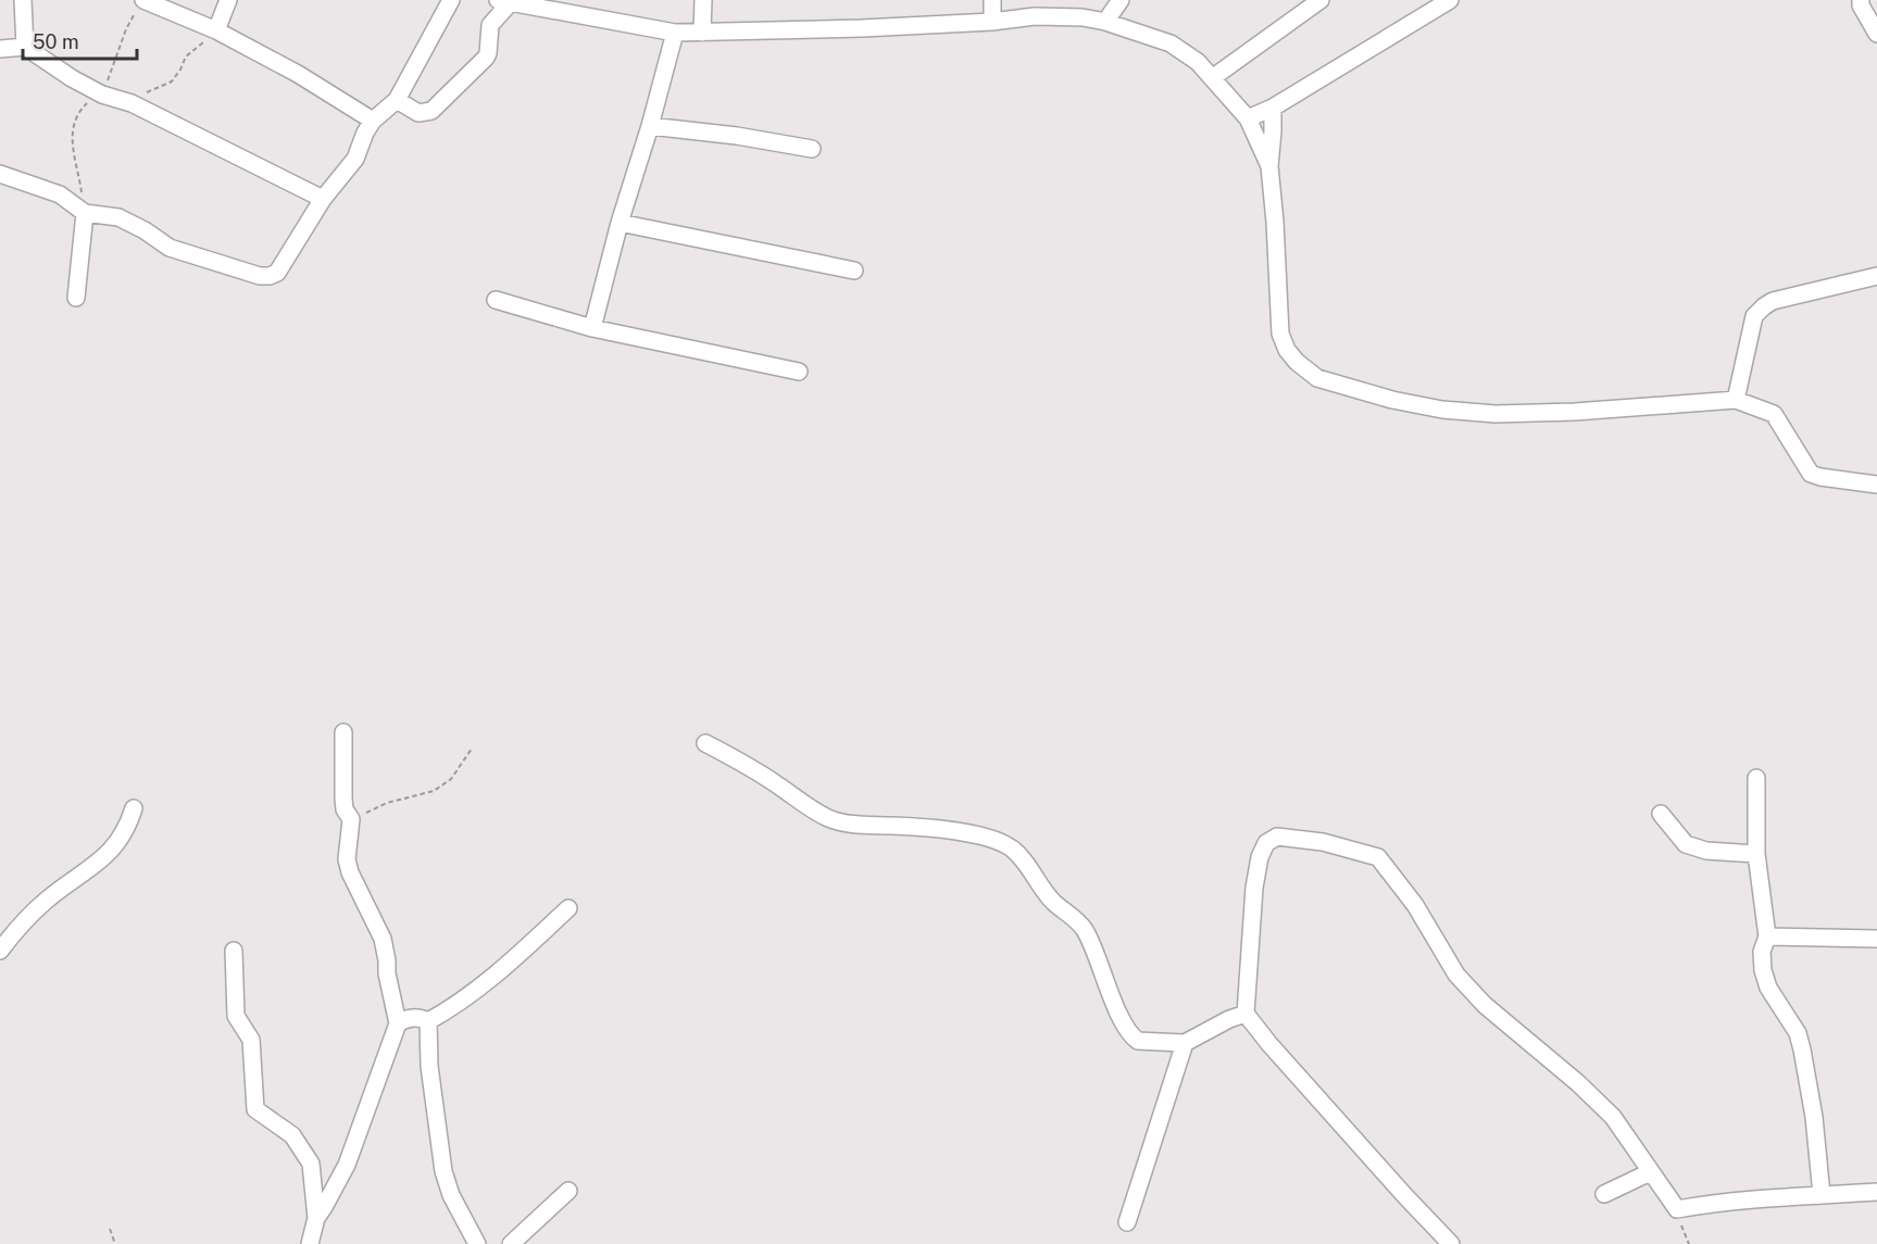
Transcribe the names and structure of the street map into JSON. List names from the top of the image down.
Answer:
{
  "scale_bar": "50 m"
}
